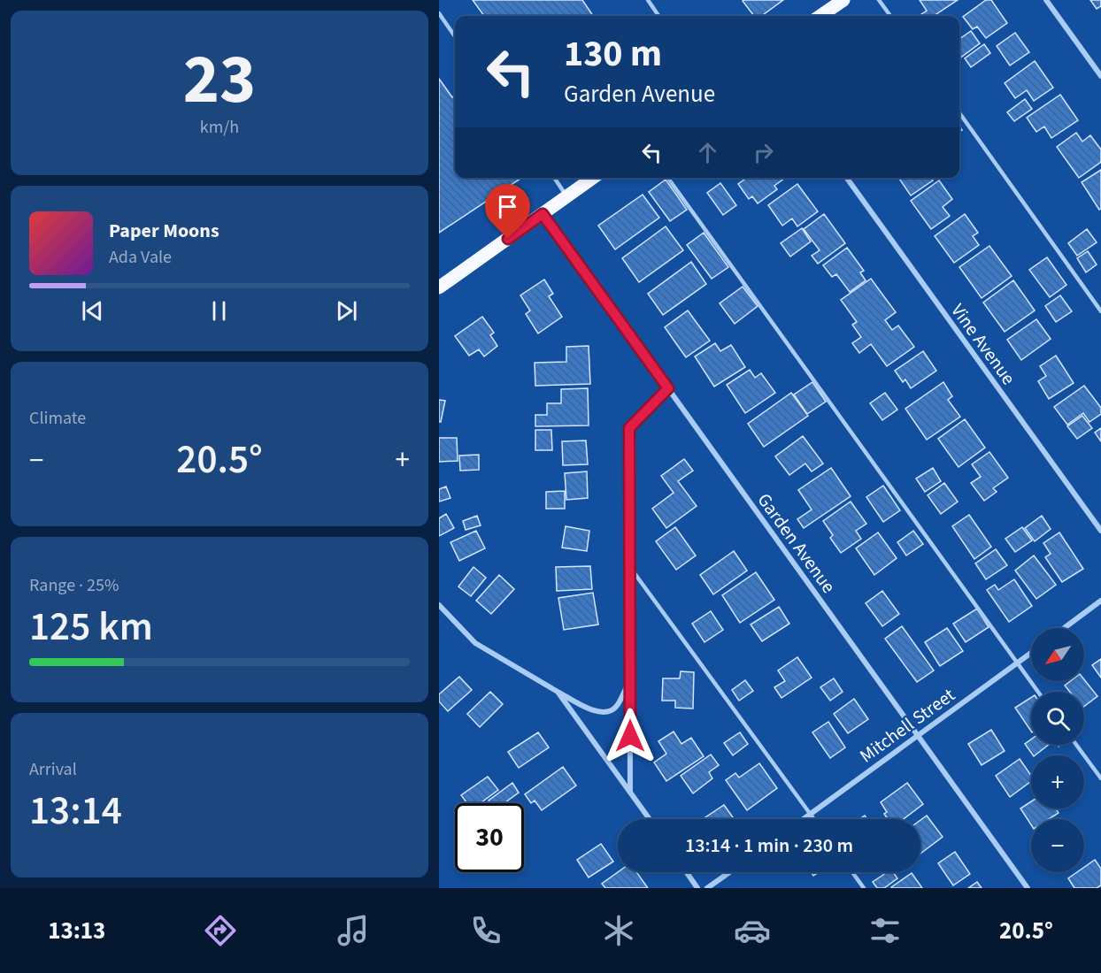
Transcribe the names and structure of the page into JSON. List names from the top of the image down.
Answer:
{
  "streets": {
    "street": ["Vine Avenue", "Garden Avenue", "Mitchell Street"]
  },
  "crossings": [
    ["Garden Avenue", "Mitchell Street"]
  ],
  "north": "bottom left",
  "page": {
    "tile": [
      ["23", "km/h"],
      "Climate",
      ["Range · 25%", "125 km"],
      ["Arrival", "13:14"]
    ],
    "turn": ["130 m", "Garden Avenue"],
    "song": ["Paper Moons", "Ada Vale"],
    "heat": ["−", "20.5°", "+"],
    "map_buttons": ["+", "−"],
    "limit": "30",
    "trip": "13:14 · 1 min · 230 m",
    "tabs": ["13:13", "20.5°"]
  }
}
